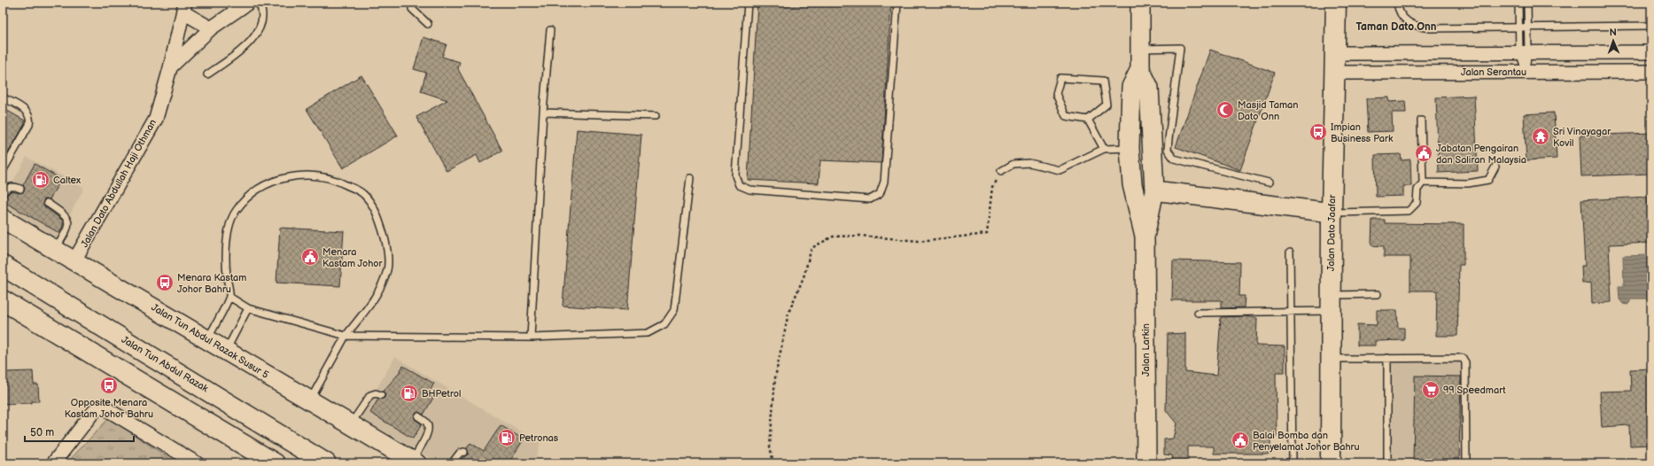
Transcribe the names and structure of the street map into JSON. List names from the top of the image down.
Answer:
{
  "streets": {
    "main road": ["Jalan Dato Jaafar", "Jalan Tun Abdul Razak"],
    "street": [
      "Jalan Serantau",
      "Jalan Dato Abdullah Haji Othman",
      "Jalan Tun Abdul Razak Susur 5",
      "Jalan Larkin"
    ]
  },
  "crossings": [
    ["Jalan Serantau", "Jalan Dato Jaafar"],
    ["Jalan Dato Abdullah Haji Othman", "Jalan Tun Abdul Razak Susur 5"]
  ],
  "districts": ["Taman Dato Onn"],
  "places": {
    "mosque": ["Masjid Taman Dato Onn"],
    "bus stop": ["Impian Business Park", "Menara Kastam Johor Bahru", "Opposite Menara Kastam Johor Bahru"],
    "temple": ["Sri Vinayagar Kovil"],
    "public building": ["Jabatan Pengairan dan Saliran Malaysia", "Menara Kastam Johor", "Balai Bomba dan Penyelamat Johor Bahru"],
    "fuel station": ["Caltex", "BHPetrol", "Petronas"],
    "supermarket": ["99 Speedmart"]
  },
  "scale_bar": "50 m",
  "north": "top"
}
